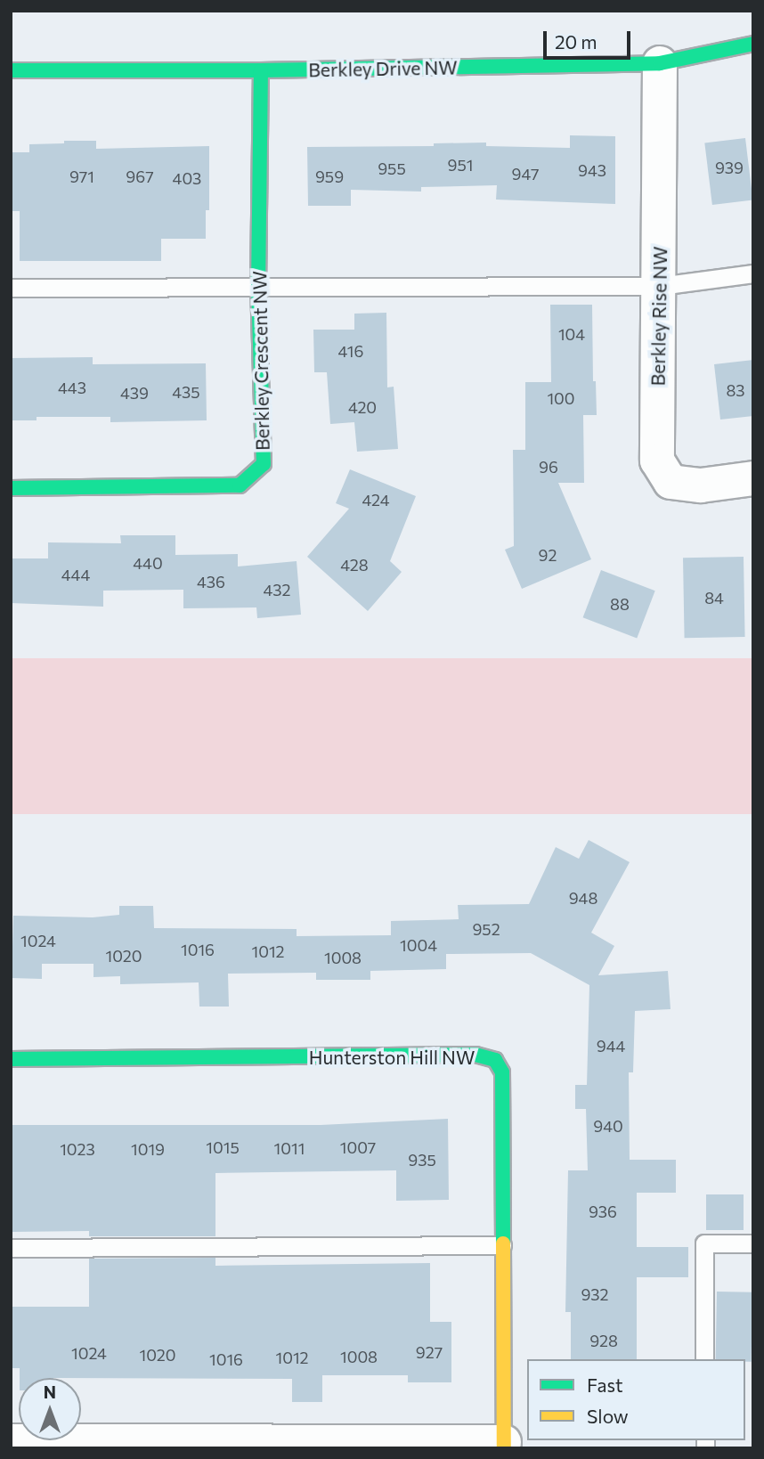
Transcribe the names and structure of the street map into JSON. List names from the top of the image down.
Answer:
{
  "streets": {
    "street": [
      "Berkley Drive NW",
      "Berkley Rise NW",
      "Berkley Crescent NW",
      "Hunterston Hill NW"
    ]
  },
  "crossings": [
    ["Berkley Drive NW", "Berkley Rise NW"],
    ["Berkley Drive NW", "Berkley Crescent NW"]
  ],
  "house_numbers": [
    "951",
    "939",
    "955",
    "943",
    "947",
    "971",
    "967",
    "959",
    "403",
    "104",
    "416",
    "443",
    "83",
    "435",
    "439",
    "100",
    "420",
    "96",
    "424",
    "92",
    "440",
    "428",
    "444",
    "436",
    "432",
    "84",
    "88",
    "948",
    "952",
    "1024",
    "1004",
    "1016",
    "1012",
    "1020",
    "1008",
    "944",
    "940",
    "1015",
    "1007",
    "1011",
    "1023",
    "1019",
    "935",
    "936",
    "932",
    "928",
    "927",
    "1024",
    "1020",
    "1008",
    "1012",
    "1016"
  ],
  "legend": ["Fast", "Slow"],
  "scale_bar": "20 m",
  "north": "top"
}
